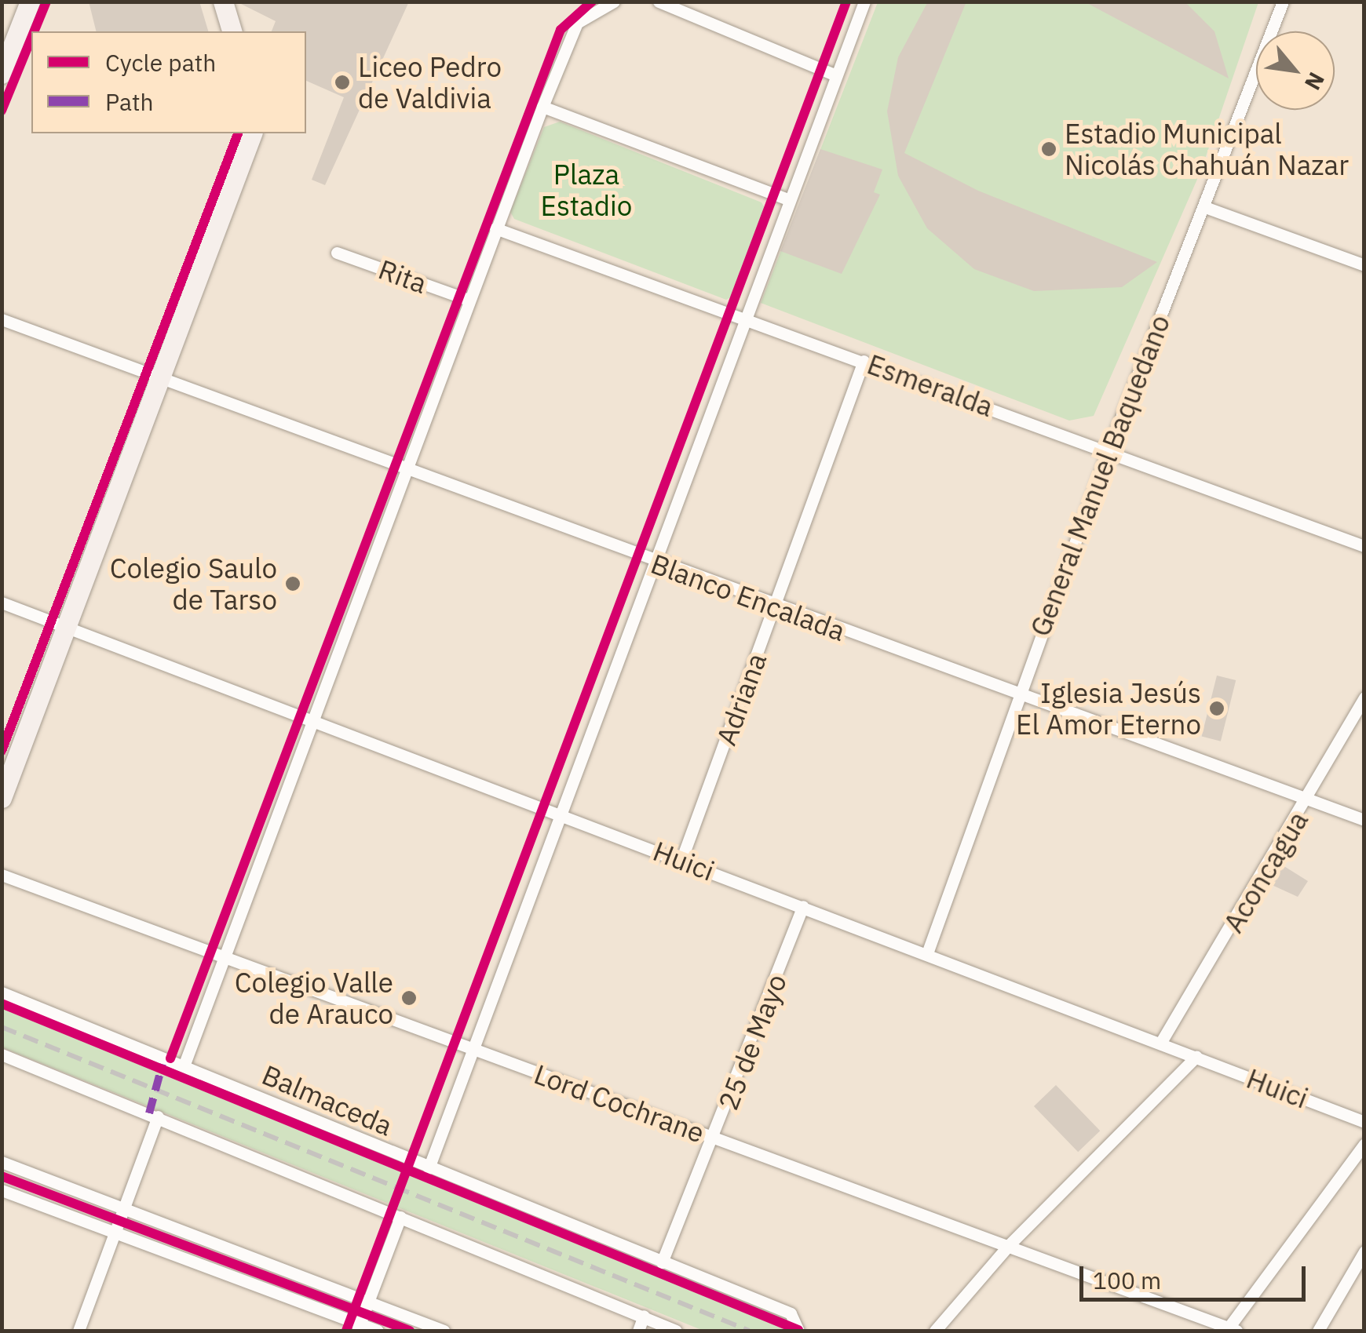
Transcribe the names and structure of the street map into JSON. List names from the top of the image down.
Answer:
{
  "streets": {
    "street": [
      "Rita",
      "Esmeralda",
      "General Manuel Baquedano",
      "Blanco Encalada",
      "Adriana",
      "Huici",
      "Aconcagua",
      "25 de Mayo",
      "Balmaceda",
      "Lord Cochrane"
    ]
  },
  "crossings": [
    ["Esmeralda", "General Manuel Baquedano"],
    ["Esmeralda", "Adriana"],
    ["General Manuel Baquedano", "Blanco Encalada"],
    ["General Manuel Baquedano", "Huici"],
    ["Blanco Encalada", "Adriana"],
    ["Blanco Encalada", "Aconcagua"],
    ["Adriana", "Huici"],
    ["Huici", "Aconcagua"],
    ["Huici", "25 de Mayo"],
    ["25 de Mayo", "Balmaceda"],
    ["25 de Mayo", "Lord Cochrane"]
  ],
  "parks": ["Plaza Estadio"],
  "places": [
    "Liceo Pedro de Valdivia",
    "Estadio Municipal Nicolás Chahuán Nazar",
    "Colegio Saulo de Tarso",
    "Iglesia Jesús El Amor Eterno",
    "Colegio Valle de Arauco"
  ],
  "legend": ["Cycle path", "Path"],
  "scale_bar": "100 m",
  "north": "bottom right"
}
